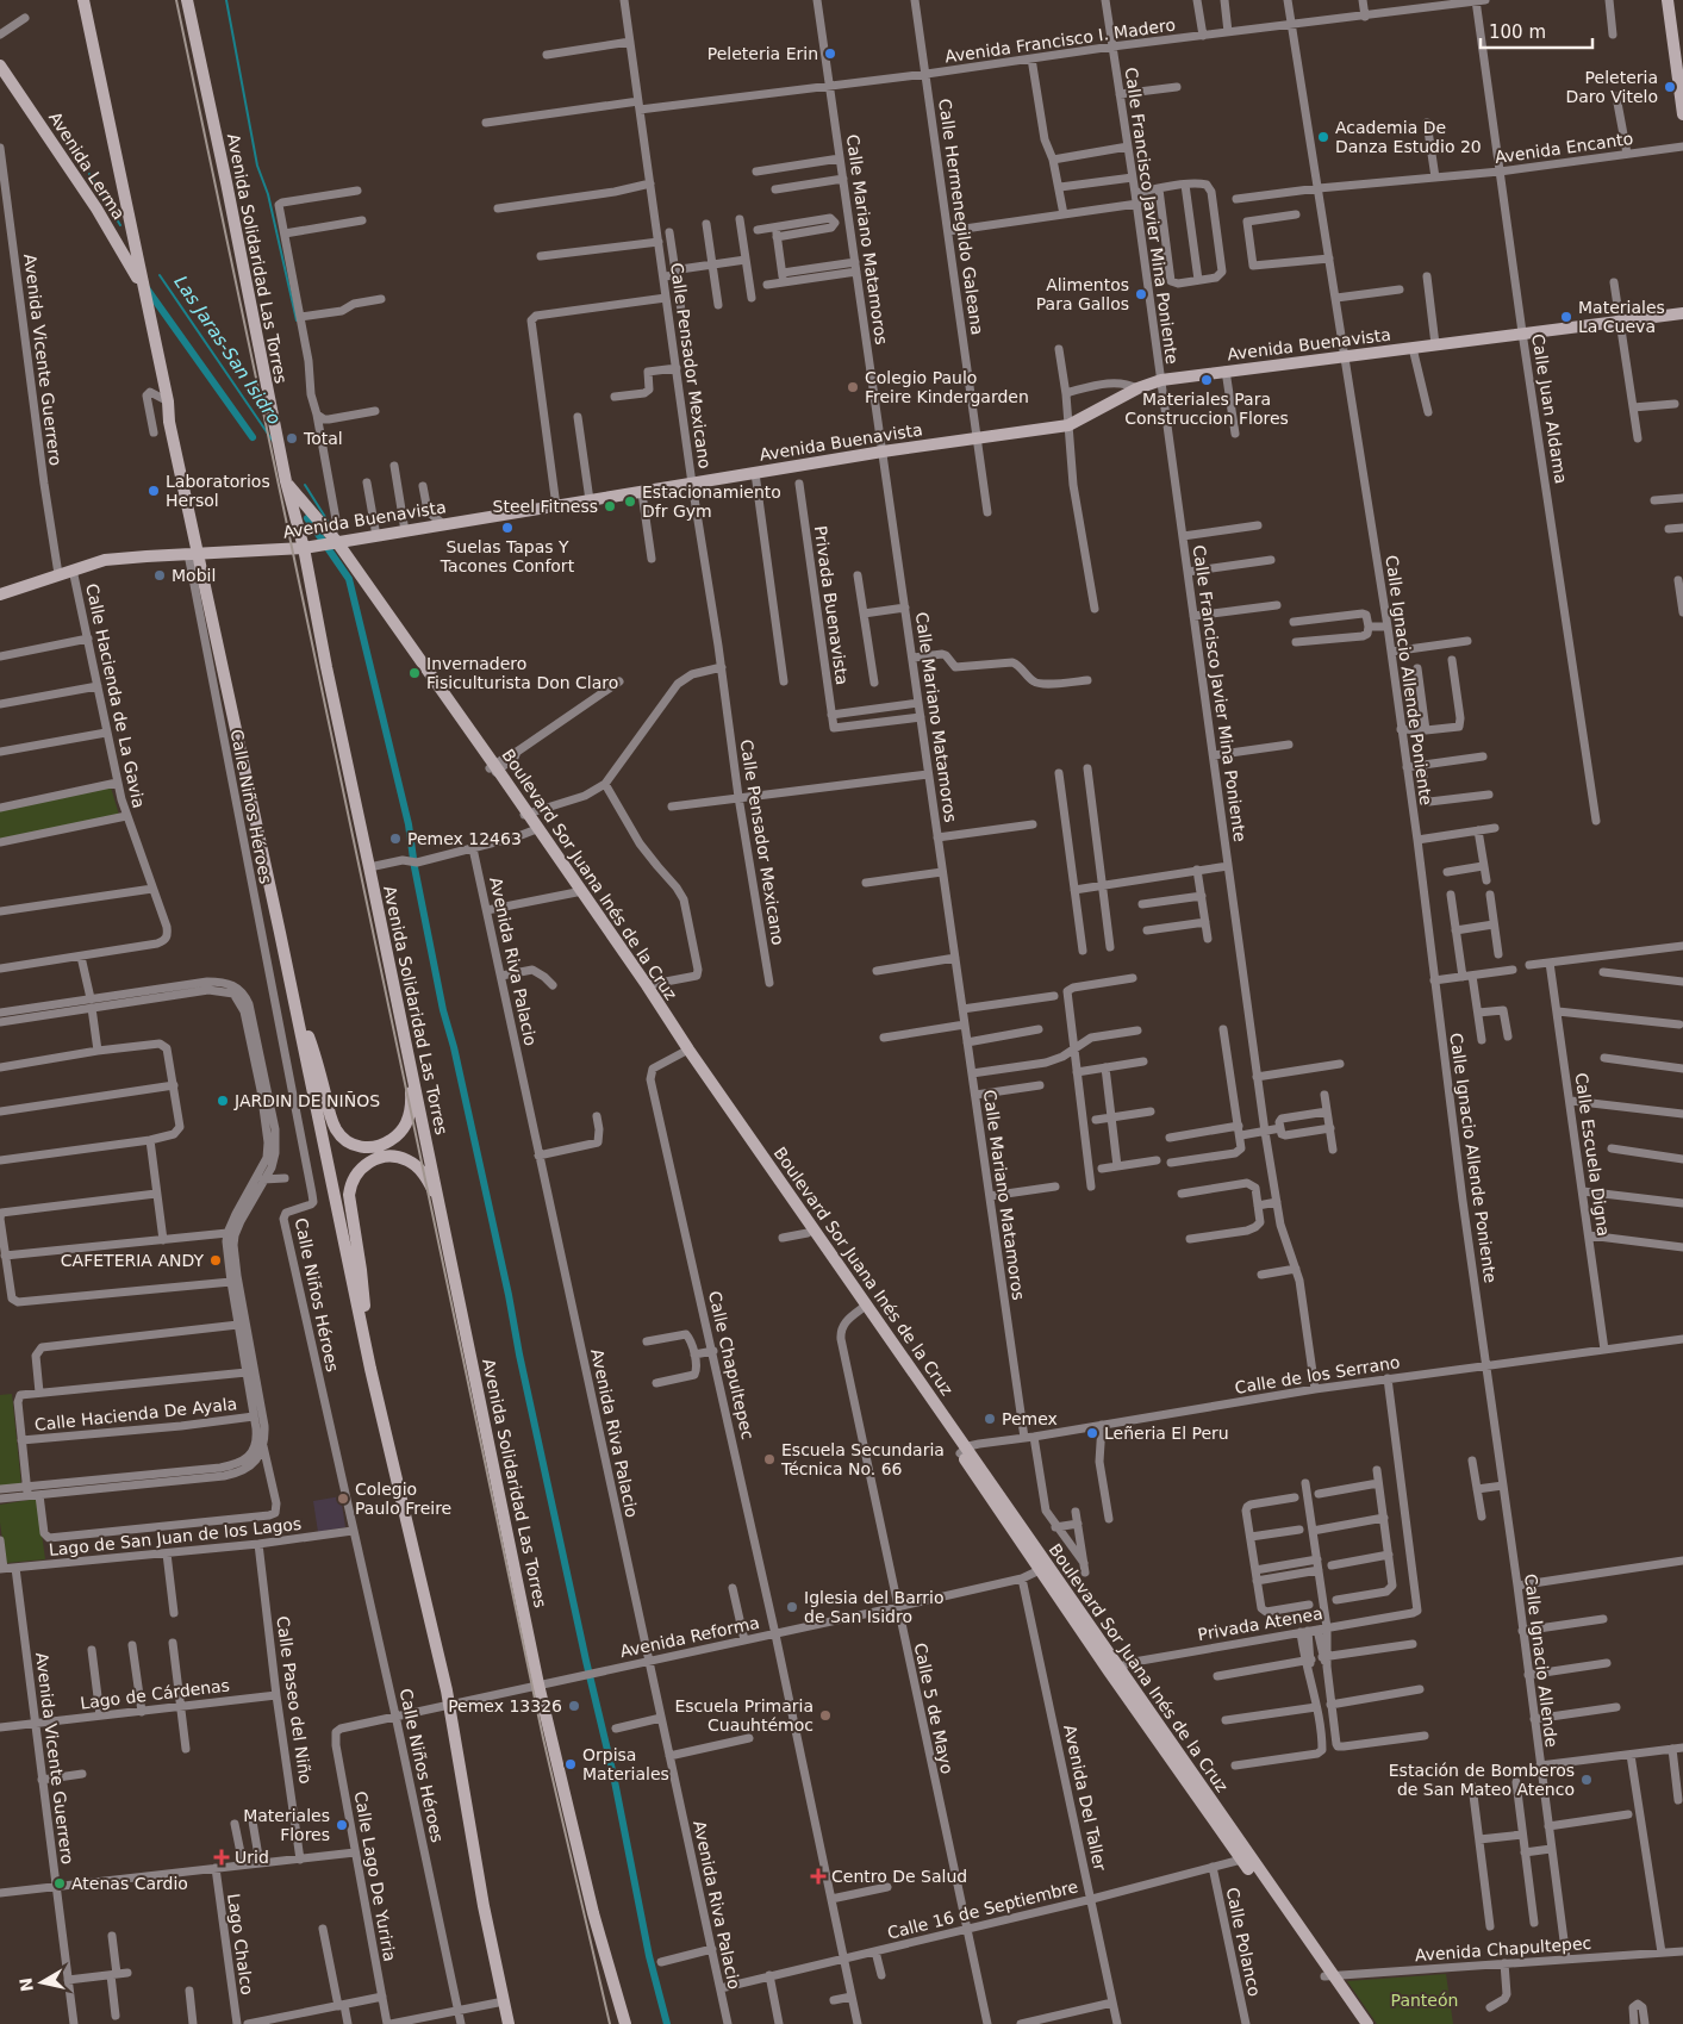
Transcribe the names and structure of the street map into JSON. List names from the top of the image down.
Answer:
{
  "streets": {
    "main road": [
      "Avenida Lerma",
      "Avenida Solidaridad Las Torres",
      "Avenida Buenavista",
      "Boulevard Sor Juana Inés de la Cruz"
    ],
    "street": [
      "Avenida Francisco I. Madero",
      "Avenida Encanto",
      "Calle Francisco Javier Mina Poniente",
      "Calle Hermenegildo Galeana",
      "Calle Mariano Matamoros",
      "Avenida Vicente Guerrero",
      "Calle Pensador Mexicano",
      "Calle Juan Aldama",
      "Privada Buenavista",
      "Calle Ignacio Allende Poniente",
      "Calle Hacienda de La Gavia",
      "Calle Niños Héroes",
      "Avenida Riva Palacio",
      "Calle Escuela Digna",
      "Calle Chapultepec",
      "Calle de los Serrano",
      "Calle Hacienda De Ayala",
      "Lago de San Juan de los Lagos",
      "Privada Atenea",
      "Avenida Reforma",
      "Calle Ignacio Allende",
      "Lago de Cárdenas",
      "Calle Paseo del Niño",
      "Calle 5 de Mayo",
      "Avenida Del Taller",
      "Calle Lago De Yuriria",
      "Calle 16 de Septiembre",
      "Calle Polanco",
      "Lago Chalco",
      "Avenida Chapultepec"
    ]
  },
  "crossings": [
    ["Avenida Francisco I. Madero", "Calle Francisco Javier Mina Poniente"],
    ["Avenida Francisco I. Madero", "Calle Hermenegildo Galeana"],
    ["Avenida Francisco I. Madero", "Calle Mariano Matamoros"],
    ["Avenida Francisco I. Madero", "Calle Pensador Mexicano"],
    ["Avenida Francisco I. Madero", "Calle Juan Aldama"],
    ["Avenida Francisco I. Madero", "Calle Ignacio Allende Poniente"],
    ["Avenida Encanto", "Calle Juan Aldama"],
    ["Avenida Encanto", "Calle Ignacio Allende Poniente"],
    ["Calle Francisco Javier Mina Poniente", "Avenida Buenavista"],
    ["Calle Francisco Javier Mina Poniente", "Calle de los Serrano"],
    ["Calle Hermenegildo Galeana", "Avenida Buenavista"],
    ["Calle Mariano Matamoros", "Avenida Buenavista"],
    ["Calle Mariano Matamoros", "Calle de los Serrano"],
    ["Avenida Solidaridad Las Torres", "Avenida Buenavista"],
    ["Avenida Solidaridad Las Torres", "Boulevard Sor Juana Inés de la Cruz"],
    ["Avenida Solidaridad Las Torres", "Avenida Reforma"],
    ["Avenida Buenavista", "Avenida Vicente Guerrero"],
    ["Avenida Buenavista", "Calle Pensador Mexicano"],
    ["Avenida Buenavista", "Calle Juan Aldama"],
    ["Avenida Buenavista", "Calle Ignacio Allende Poniente"],
    ["Avenida Buenavista", "Calle Hacienda de La Gavia"],
    ["Avenida Buenavista", "Calle Niños Héroes"],
    ["Avenida Buenavista", "Boulevard Sor Juana Inés de la Cruz"],
    ["Avenida Vicente Guerrero", "Lago de San Juan de los Lagos"],
    ["Avenida Vicente Guerrero", "Lago de Cárdenas"],
    ["Calle Ignacio Allende Poniente", "Calle de los Serrano"],
    ["Calle Ignacio Allende Poniente", "Calle Ignacio Allende"],
    ["Calle Niños Héroes", "Lago de San Juan de los Lagos"],
    ["Calle Niños Héroes", "Avenida Reforma"],
    ["Boulevard Sor Juana Inés de la Cruz", "Calle Chapultepec"],
    ["Boulevard Sor Juana Inés de la Cruz", "Calle de los Serrano"],
    ["Boulevard Sor Juana Inés de la Cruz", "Privada Atenea"],
    ["Boulevard Sor Juana Inés de la Cruz", "Avenida Reforma"],
    ["Boulevard Sor Juana Inés de la Cruz", "Calle 5 de Mayo"],
    ["Boulevard Sor Juana Inés de la Cruz", "Calle 16 de Septiembre"],
    ["Boulevard Sor Juana Inés de la Cruz", "Avenida Chapultepec"],
    ["Avenida Riva Palacio", "Avenida Reforma"],
    ["Avenida Riva Palacio", "Calle 16 de Septiembre"],
    ["Calle Escuela Digna", "Calle de los Serrano"],
    ["Calle Chapultepec", "Avenida Reforma"],
    ["Calle Chapultepec", "Calle 16 de Septiembre"],
    ["Calle de los Serrano", "Privada Atenea"],
    ["Calle de los Serrano", "Calle Ignacio Allende"],
    ["Lago de San Juan de los Lagos", "Calle Paseo del Niño"],
    ["Avenida Reforma", "Calle 5 de Mayo"],
    ["Avenida Reforma", "Avenida Del Taller"],
    ["Avenida Reforma", "Calle Lago De Yuriria"],
    ["Calle Ignacio Allende", "Avenida Chapultepec"],
    ["Lago de Cárdenas", "Calle Paseo del Niño"],
    ["Calle 5 de Mayo", "Calle 16 de Septiembre"],
    ["Avenida Del Taller", "Calle 16 de Septiembre"],
    ["Calle 16 de Septiembre", "Calle Polanco"]
  ],
  "water": ["Las Jaras-San Isidro"],
  "parks": ["Panteón"],
  "places": {
    "other": [
      "Peleteria Erin",
      "Peleteria Daro Vitelo",
      "Academia De Danza Estudio 20",
      "Alimentos Para Gallos",
      "Materiales La Cueva",
      "Materiales Para Construccion Flores",
      "Colegio Paulo Freire Kindergarden",
      "Total",
      "Laboratorios Hersol",
      "Estacionamiento Dfr Gym",
      "Steel Fitness",
      "Suelas Tapas Y Tacones Confort",
      "Mobil",
      "Invernadero Fisiculturista Don Claro",
      "Pemex 12463",
      "JARDIN DE NIÑOS",
      "CAFETERIA ANDY",
      "Pemex",
      "Leñeria El Peru",
      "Escuela Secundaria Técnica No. 66",
      "Colegio Paulo Freire",
      "Iglesia del Barrio de San Isidro",
      "Pemex 13326",
      "Escuela Primaria Cuauhtémoc",
      "Orpisa Materiales",
      "Estación de Bomberos de San Mateo Atenco",
      "Materiales Flores",
      "Atenas Cardio"
    ],
    "health": ["Urid", "Centro De Salud"]
  },
  "scale_bar": "100 m",
  "north": "left"
}
